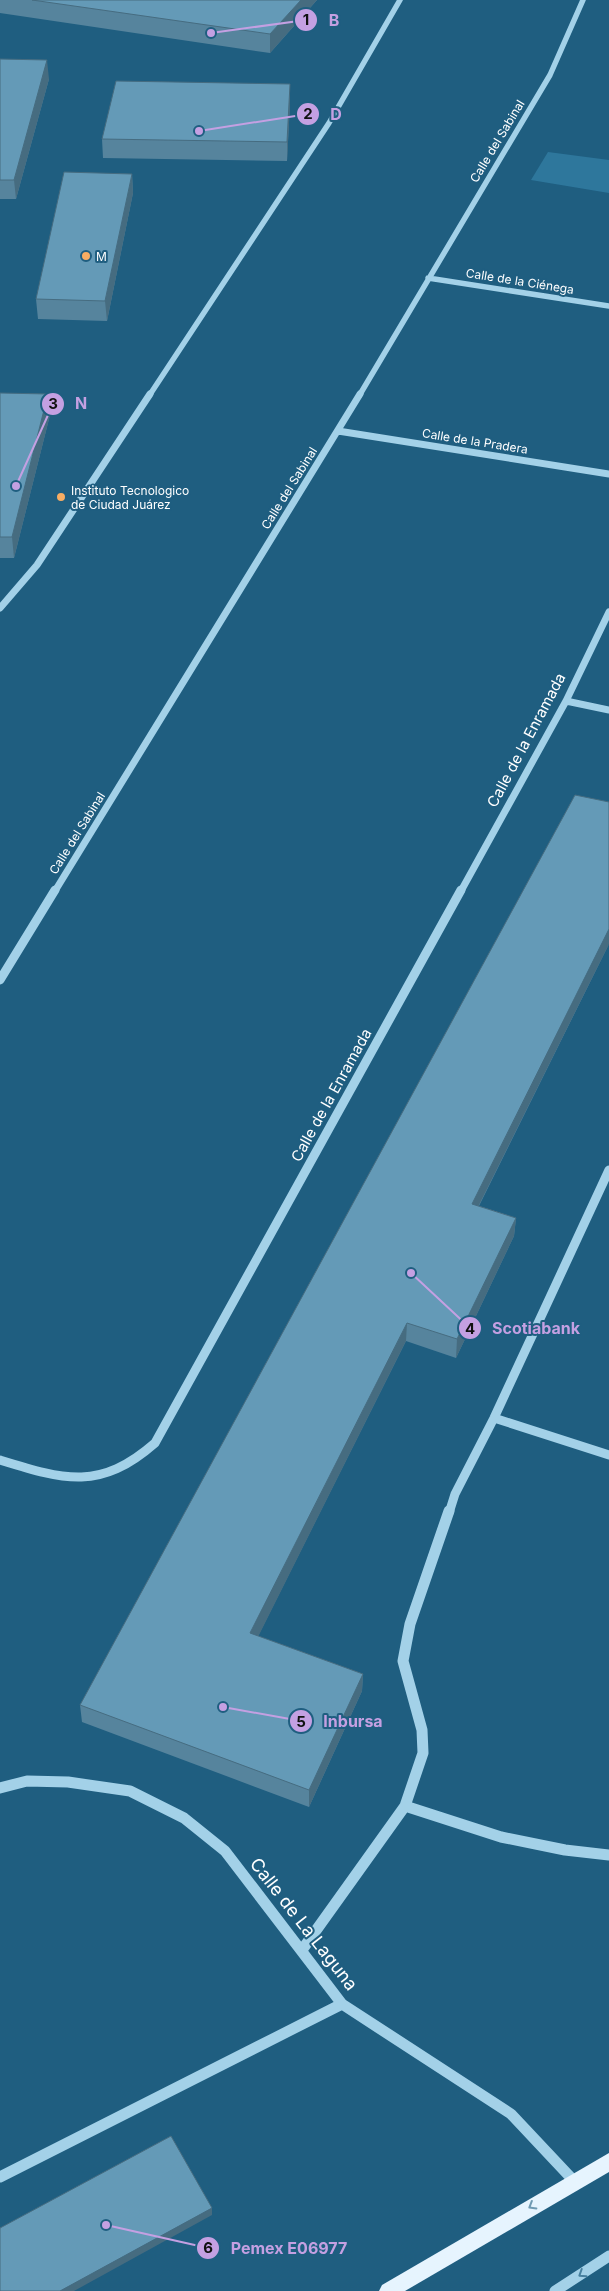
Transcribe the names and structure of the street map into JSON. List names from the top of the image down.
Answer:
{
  "streets": {
    "street": [
      "Calle del Sabinal",
      "Calle de la Ciénega",
      "Calle de la Pradera",
      "Calle de la Enramada",
      "Calle de La Laguna"
    ]
  },
  "crossings": [
    ["Calle del Sabinal", "Calle de la Ciénega"],
    ["Calle del Sabinal", "Calle de la Pradera"]
  ],
  "places": [
    "B",
    "D",
    "M",
    "N",
    "Instituto Tecnologico de Ciudad Juárez",
    "Scotiabank",
    "Inbursa",
    "Pemex E06977"
  ]
}
